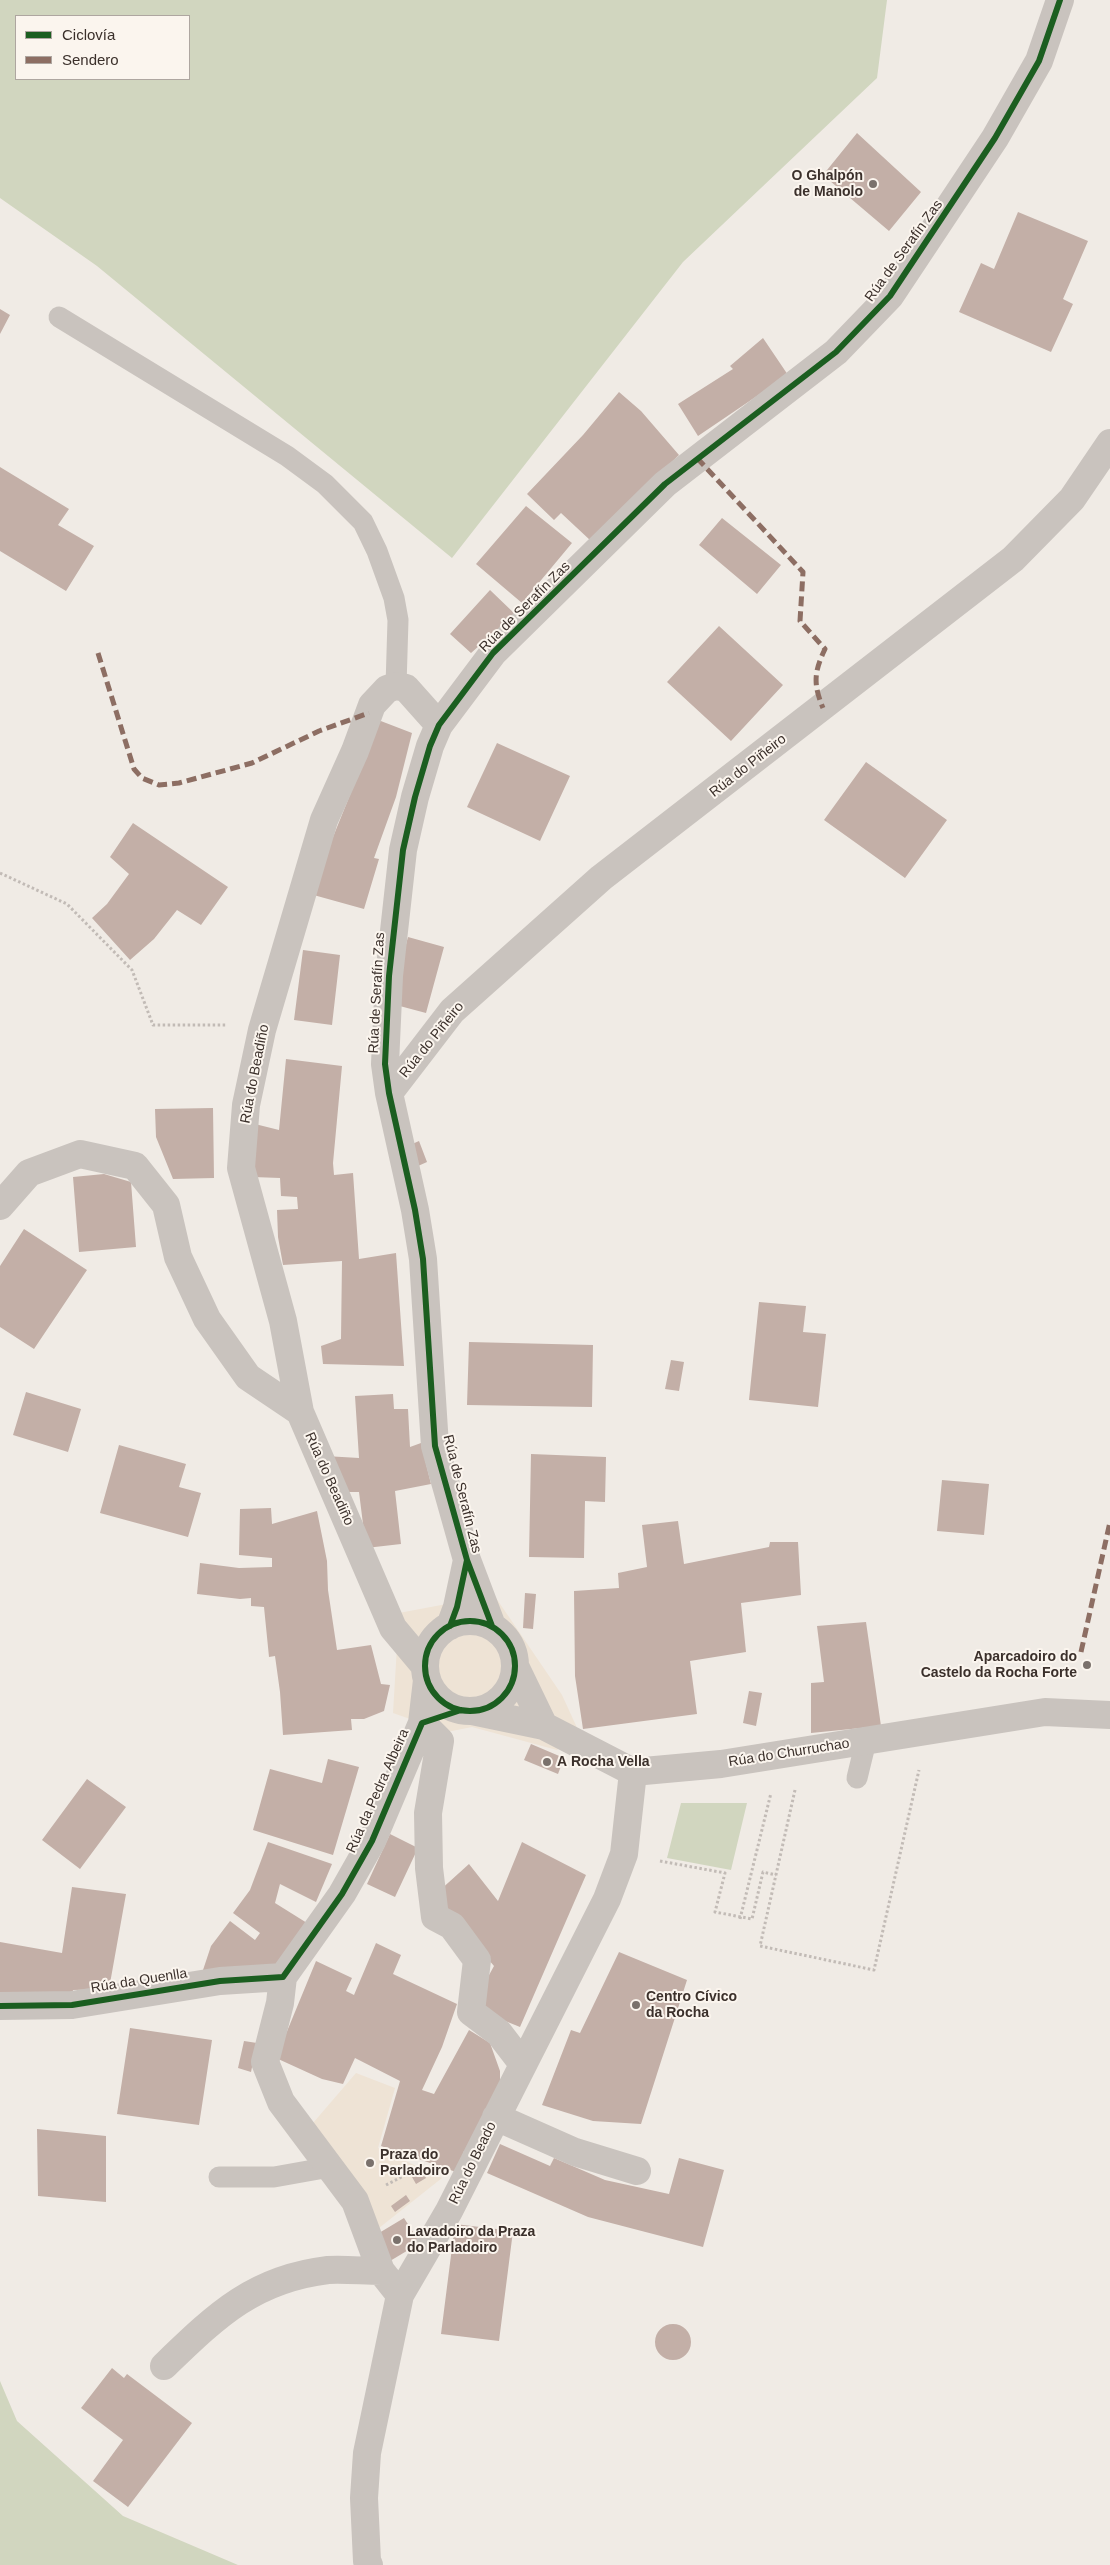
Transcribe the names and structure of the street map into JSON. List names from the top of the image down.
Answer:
{
  "streets": {
    "street": [
      "Rúa de Serafín Zas",
      "Rúa do Piñeiro",
      "Rúa do Beadiño",
      "Rúa do Churruchao",
      "Rúa da Pedra Albeira",
      "Rúa da Quenlla",
      "Rúa do Beado"
    ]
  },
  "crossings": [
    ["Rúa de Serafín Zas", "Rúa do Piñeiro"],
    ["Rúa de Serafín Zas", "Rúa do Beadiño"],
    ["Rúa de Serafín Zas", "Rúa da Pedra Albeira"],
    ["Rúa do Beadiño", "Rúa da Pedra Albeira"],
    ["Rúa do Churruchao", "Rúa do Beado"],
    ["Rúa da Pedra Albeira", "Rúa da Quenlla"],
    ["Rúa da Pedra Albeira", "Rúa do Beado"]
  ],
  "places": [
    "O Ghalpón de Manolo",
    "Aparcadoiro do Castelo da Rocha Forte",
    "A Rocha Vella",
    "Centro Cívico da Rocha",
    "Praza do Parladoiro",
    "Lavadoiro da Praza do Parladoiro"
  ],
  "legend": ["Ciclovía", "Sendero"]
}
